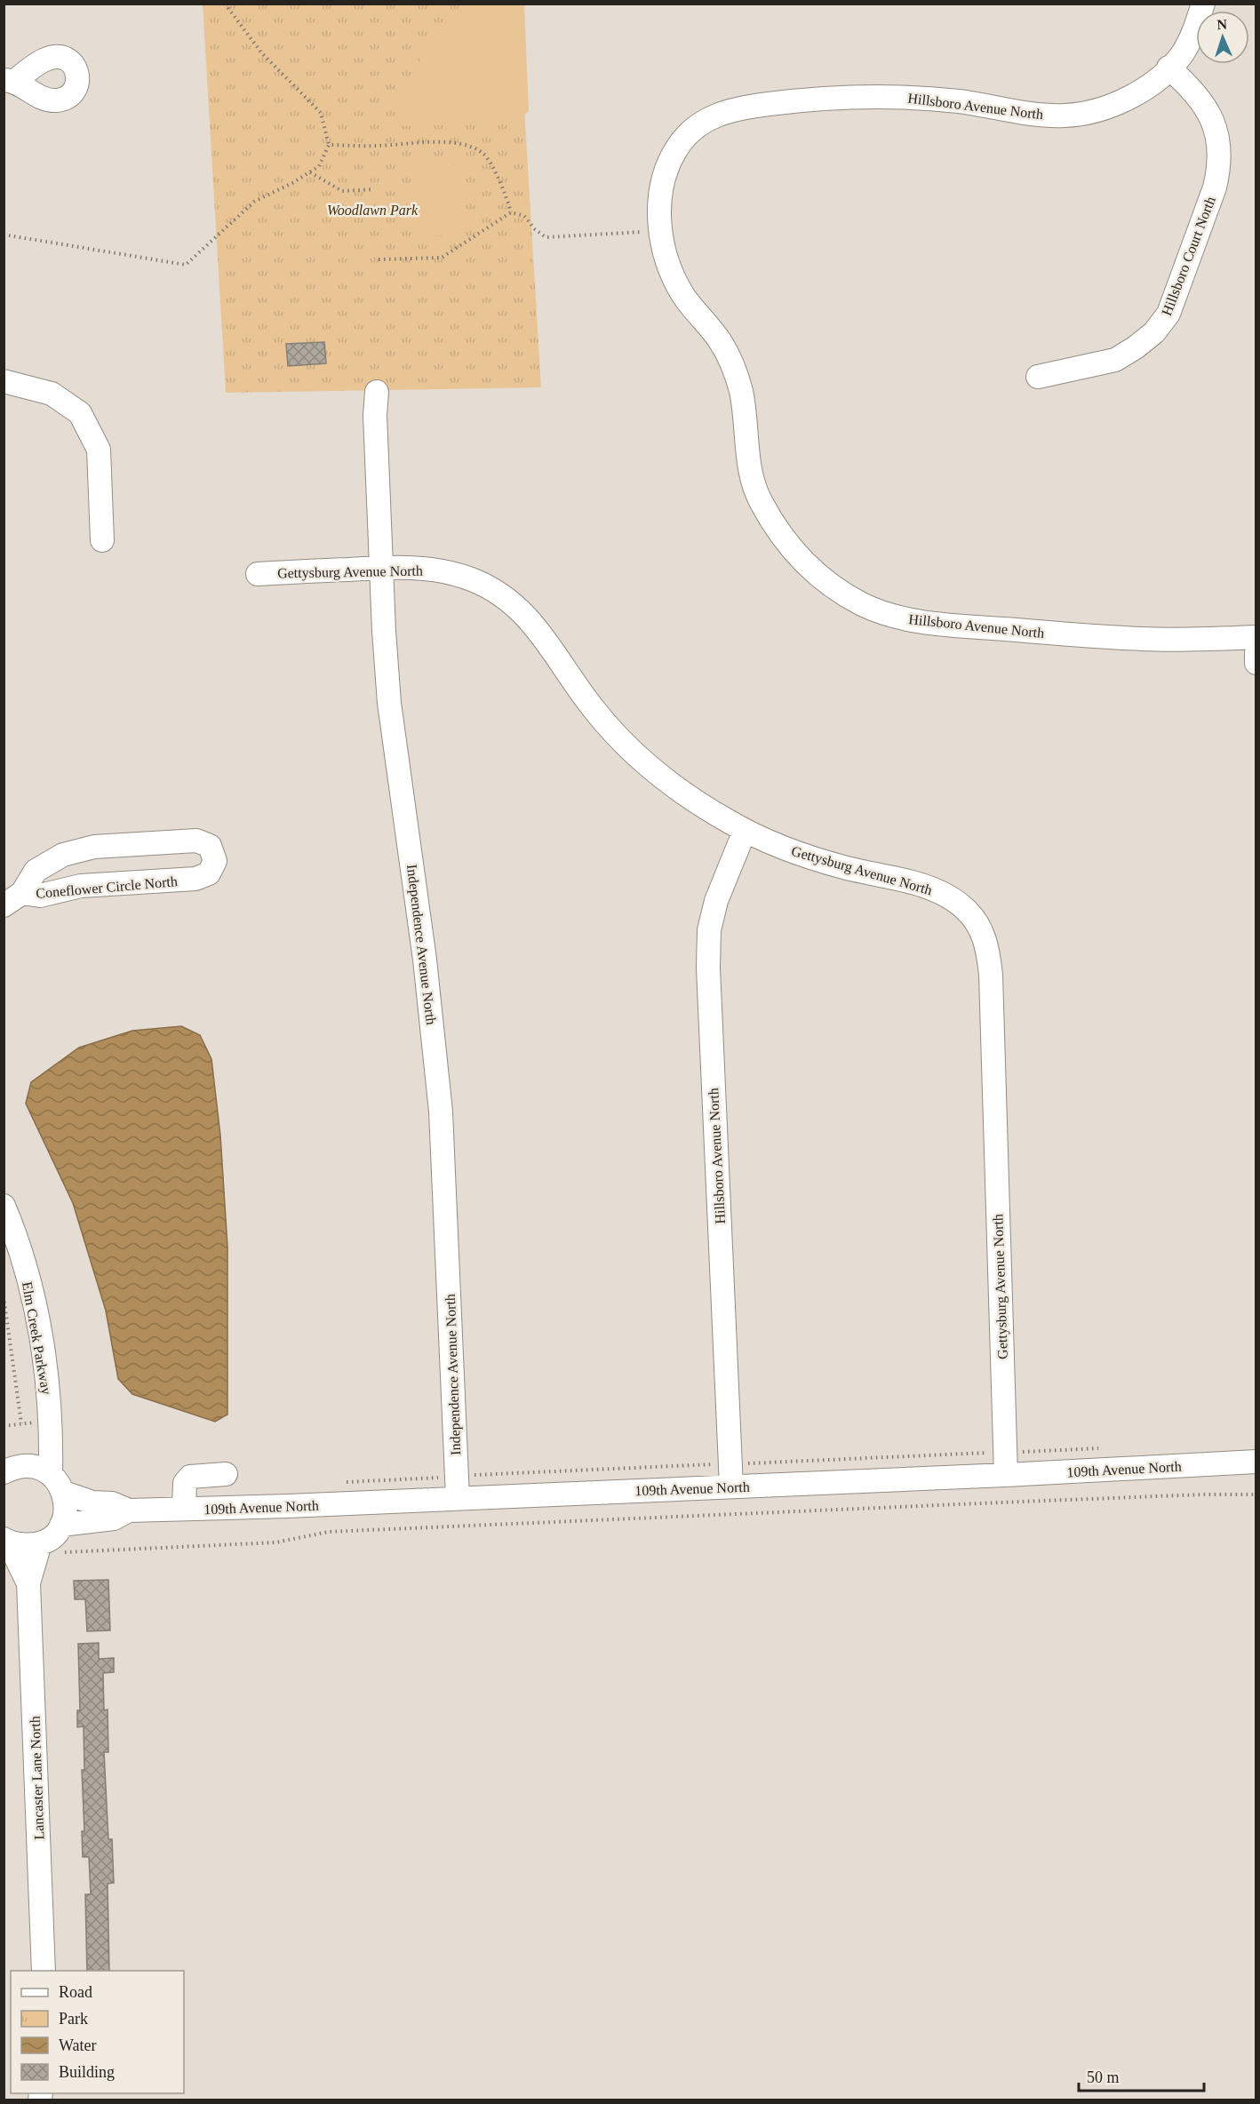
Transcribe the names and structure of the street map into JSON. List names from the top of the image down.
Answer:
{
  "streets": {
    "street": [
      "Hillsboro Avenue North",
      "Hillsboro Court North",
      "Gettysburg Avenue North",
      "Coneflower Circle North",
      "Independence Avenue North",
      "Elm Creek Parkway",
      "109th Avenue North",
      "Lancaster Lane North"
    ]
  },
  "crossings": [
    ["Hillsboro Avenue North", "Hillsboro Court North"],
    ["Hillsboro Avenue North", "Gettysburg Avenue North"],
    ["Hillsboro Avenue North", "109th Avenue North"],
    ["Gettysburg Avenue North", "Independence Avenue North"],
    ["Gettysburg Avenue North", "109th Avenue North"],
    ["Independence Avenue North", "109th Avenue North"]
  ],
  "parks": ["Woodlawn Park"],
  "legend": [
    "Road",
    "Park",
    "Water",
    "Building"
  ],
  "scale_bar": "50 m",
  "north": "top"
}
